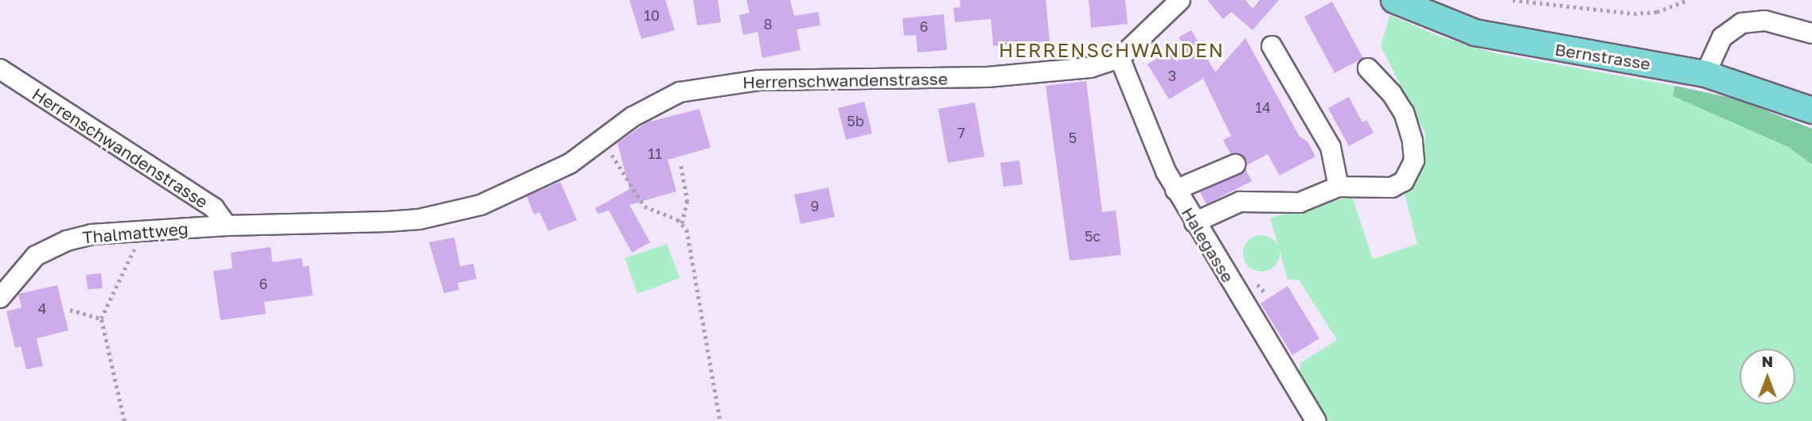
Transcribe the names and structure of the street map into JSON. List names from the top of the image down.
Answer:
{
  "streets": {
    "main road": ["Bernstrasse"],
    "street": ["Herrenschwandenstrasse", "Thalmattweg", "Halegasse"]
  },
  "crossings": [
    ["Herrenschwandenstrasse", "Thalmattweg"],
    ["Herrenschwandenstrasse", "Halegasse"]
  ],
  "districts": ["HERRENSCHWANDEN"],
  "house_numbers": [
    "10",
    "8",
    "6",
    "3",
    "14",
    "5b",
    "7",
    "5",
    "11",
    "9",
    "5c",
    "6",
    "4"
  ],
  "north": "top"
}
